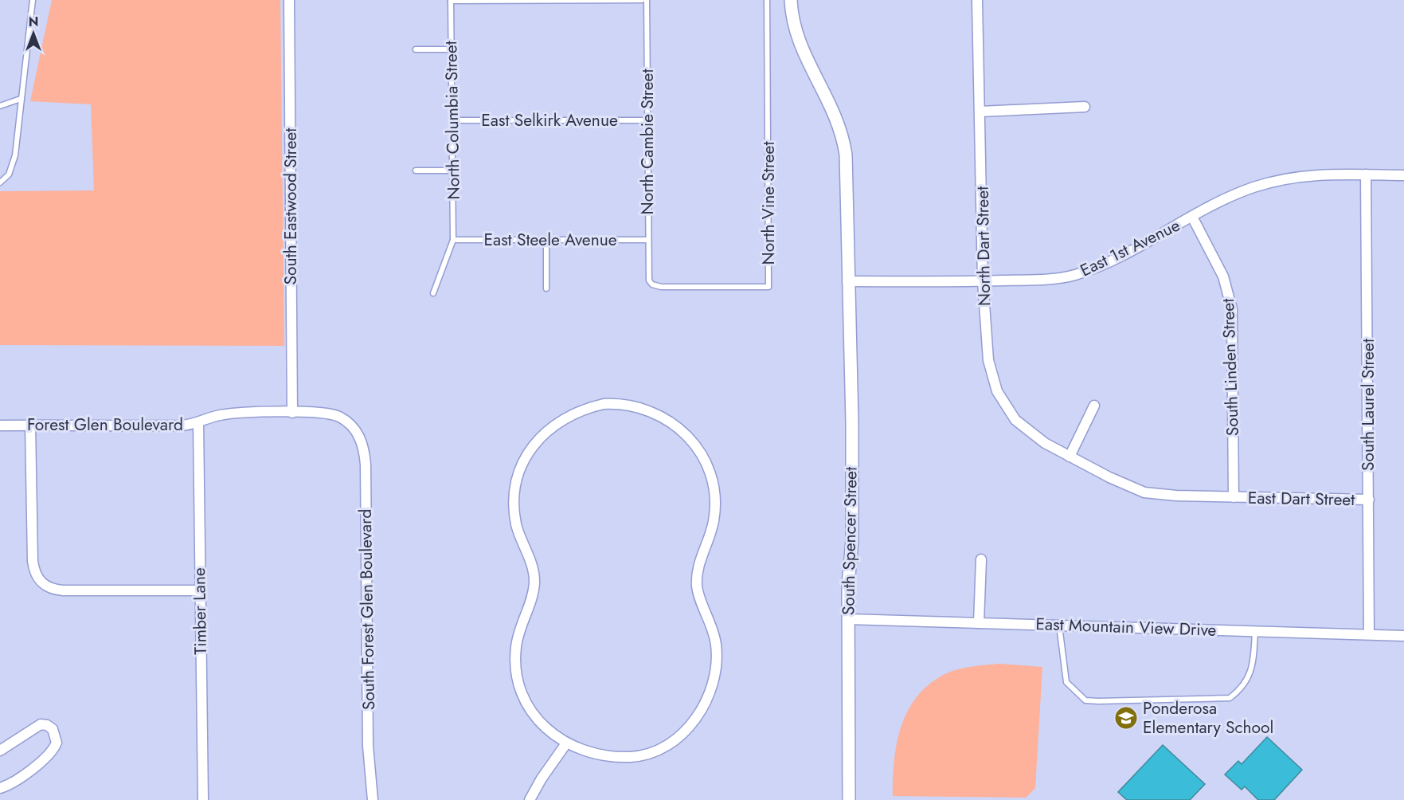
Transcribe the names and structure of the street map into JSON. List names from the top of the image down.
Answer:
{
  "streets": {
    "street": [
      "South Eastwood Street",
      "North Dart Street",
      "East 1st Avenue",
      "South Linden Street",
      "South Laurel Street",
      "Forest Glen Boulevard",
      "East Dart Street",
      "South Spencer Street",
      "South Forest Glen Boulevard",
      "Timber Lane",
      "East Mountain View Drive"
    ],
    "lane": [
      "North Columbia Street",
      "East Selkirk Avenue",
      "North Cambie Street",
      "North Vine Street",
      "East Steele Avenue"
    ]
  },
  "crossings": [
    ["North Columbia Street", "East Selkirk Avenue"],
    ["North Columbia Street", "East Steele Avenue"],
    ["East Selkirk Avenue", "North Cambie Street"],
    ["North Cambie Street", "North Vine Street"],
    ["North Cambie Street", "East Steele Avenue"],
    ["South Eastwood Street", "Forest Glen Boulevard"],
    ["North Dart Street", "East 1st Avenue"],
    ["North Dart Street", "South Linden Street"],
    ["North Dart Street", "East Dart Street"],
    ["East 1st Avenue", "South Linden Street"],
    ["East 1st Avenue", "South Laurel Street"],
    ["East 1st Avenue", "South Spencer Street"],
    ["South Linden Street", "East Dart Street"],
    ["South Laurel Street", "East Dart Street"],
    ["South Laurel Street", "East Mountain View Drive"],
    ["Forest Glen Boulevard", "South Forest Glen Boulevard"],
    ["Forest Glen Boulevard", "Timber Lane"],
    ["South Spencer Street", "East Mountain View Drive"]
  ],
  "places": {
    "school or university": ["Ponderosa Elementary School"]
  },
  "north": "top"
}
